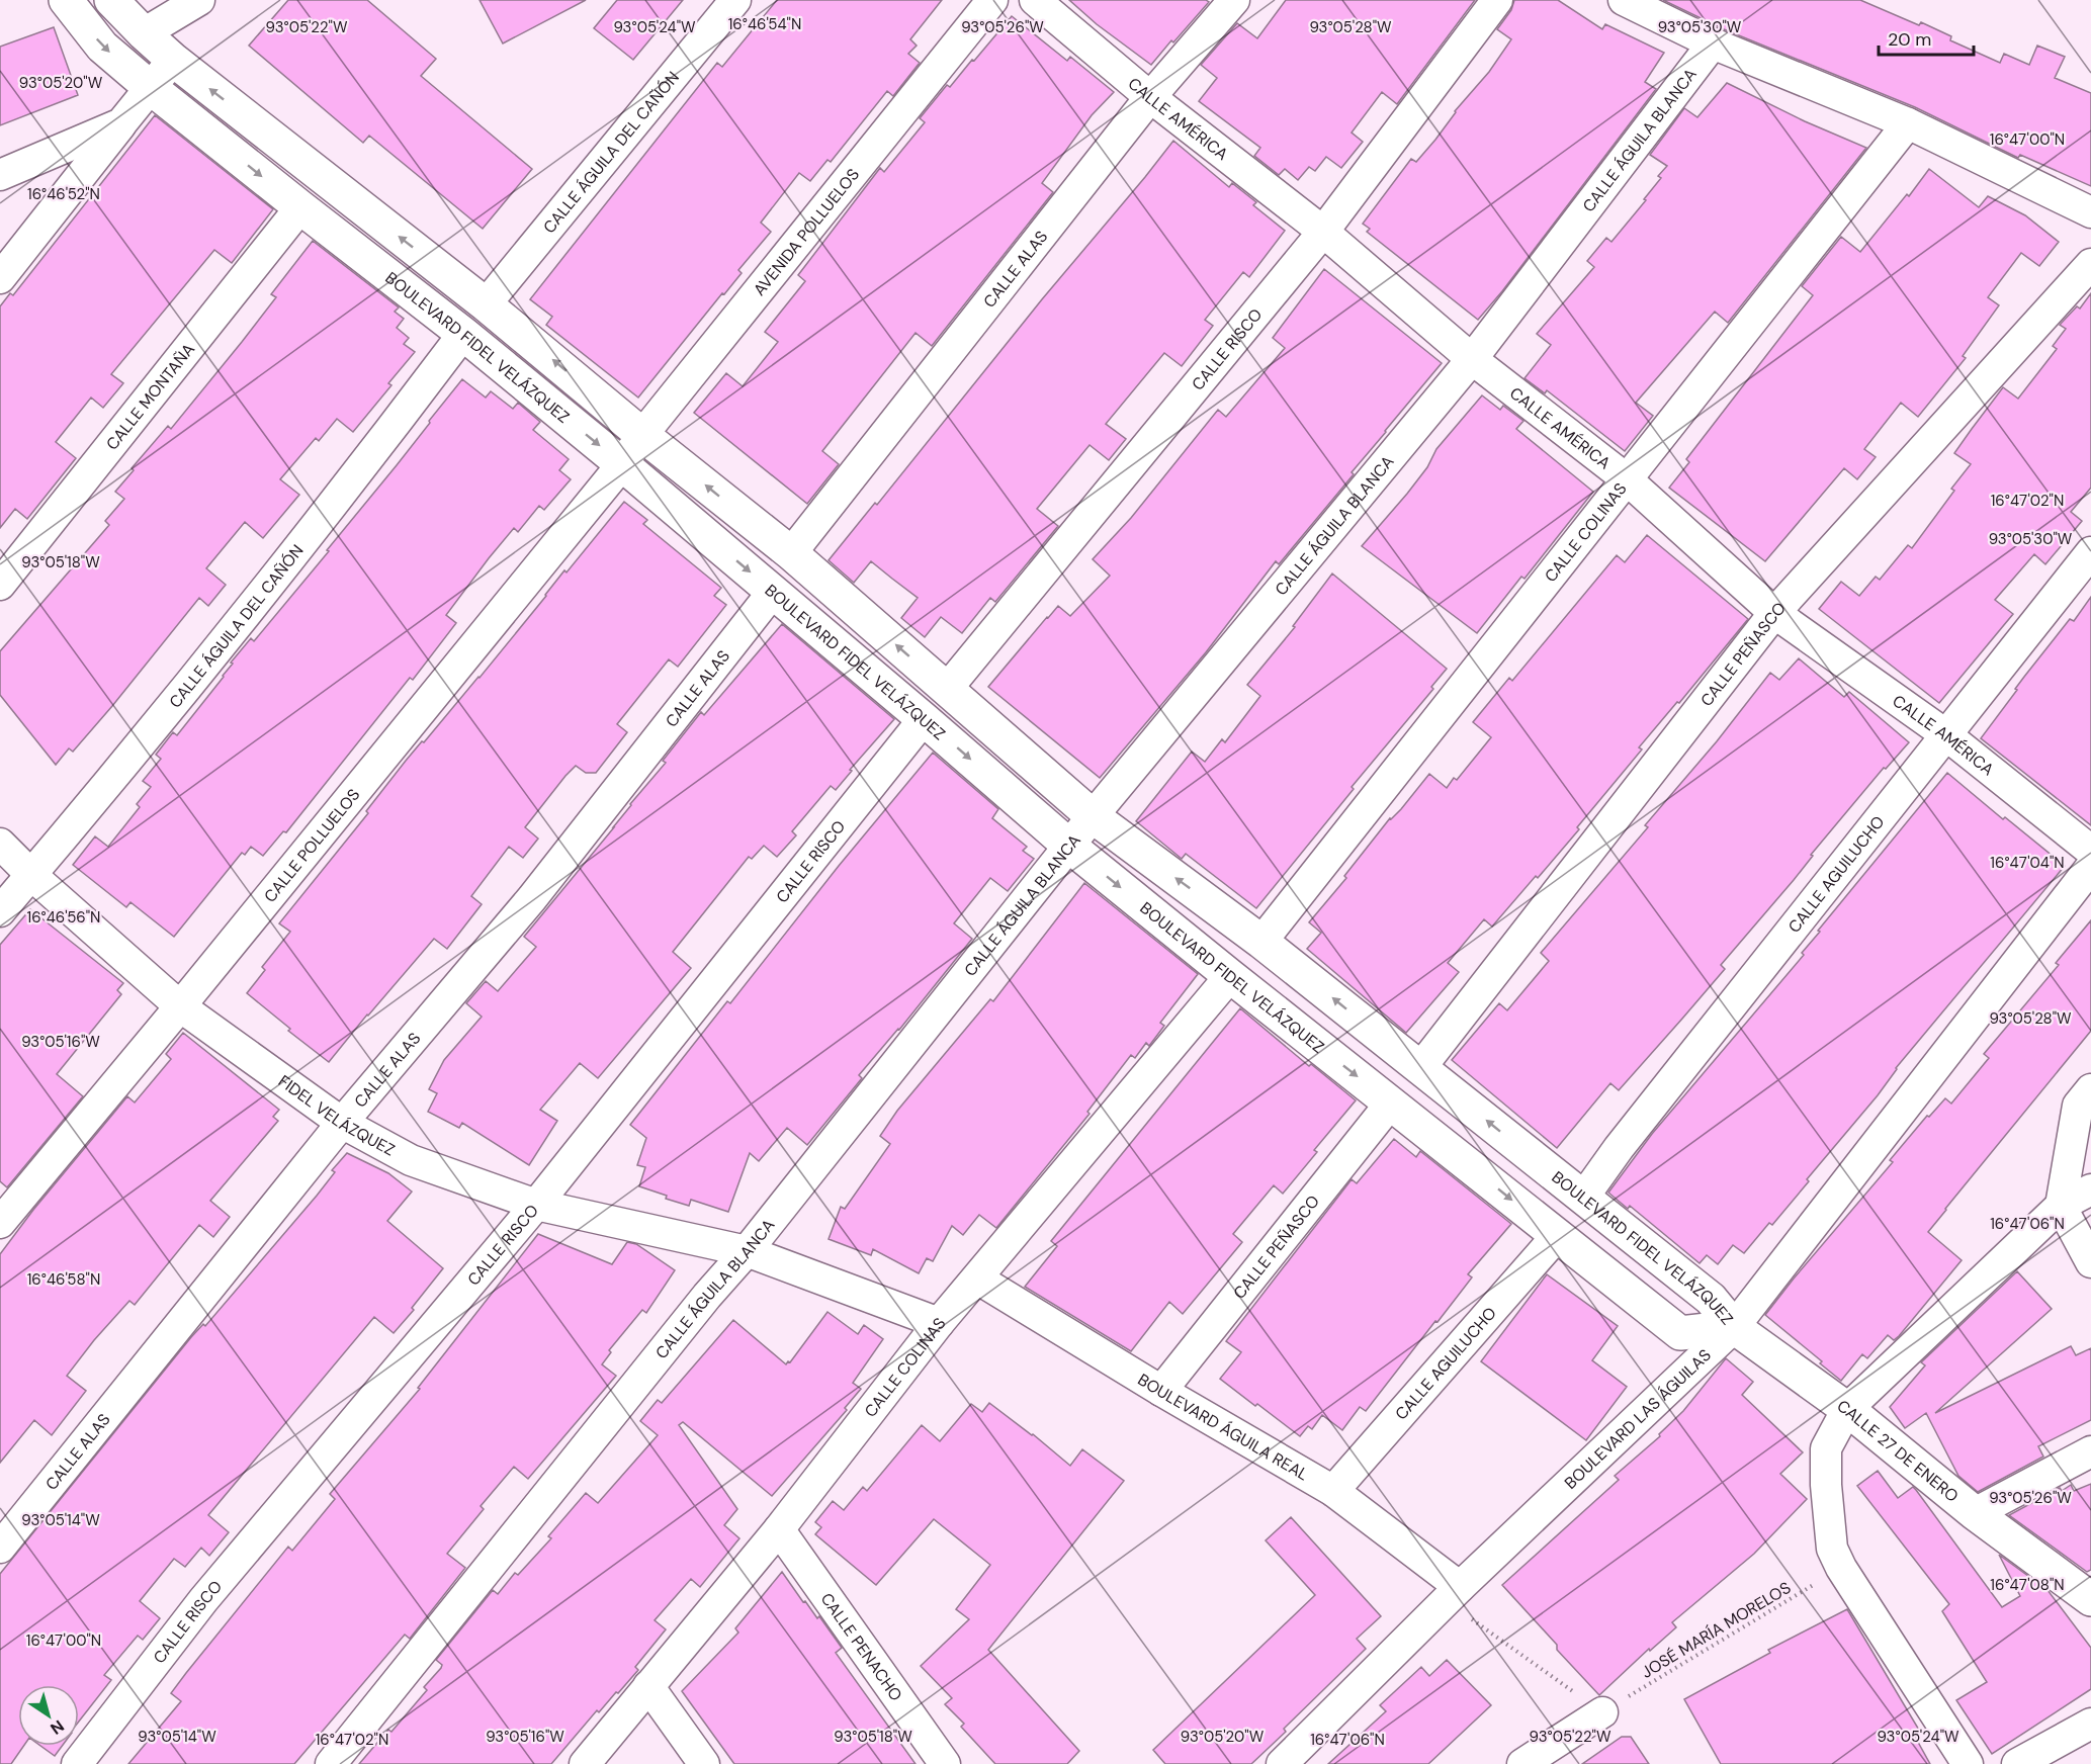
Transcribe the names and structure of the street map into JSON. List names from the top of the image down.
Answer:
{
  "streets": {
    "main road": ["BOULEVARD FIDEL VELÁZQUEZ", "CALLE 27 DE ENERO"],
    "street": [
      "CALLE AMÉRICA",
      "CALLE ÁGUILA BLANCA",
      "CALLE ÁGUILA DEL CAÑÓN",
      "AVENIDA POLLUELOS",
      "CALLE ALAS",
      "CALLE RISCO",
      "CALLE MONTAÑA",
      "CALLE COLINAS",
      "CALLE PEÑASCO",
      "CALLE POLLUELOS",
      "CALLE AGUILUCHO",
      "FIDEL VELÁZQUEZ",
      "BOULEVARD LAS ÁGUILAS",
      "BOULEVARD ÁGUILA REAL",
      "CALLE PENACHO"
    ],
    "path": ["JOSÉ MARÍA MORELOS"]
  },
  "crossings": [
    ["CALLE AMÉRICA", "CALLE ÁGUILA BLANCA"],
    ["CALLE AMÉRICA", "CALLE ALAS"],
    ["CALLE AMÉRICA", "CALLE RISCO"],
    ["CALLE AMÉRICA", "CALLE COLINAS"],
    ["CALLE AMÉRICA", "CALLE PEÑASCO"],
    ["CALLE AMÉRICA", "CALLE AGUILUCHO"],
    ["CALLE ÁGUILA BLANCA", "BOULEVARD FIDEL VELÁZQUEZ"],
    ["CALLE ÁGUILA BLANCA", "FIDEL VELÁZQUEZ"],
    ["CALLE ÁGUILA DEL CAÑÓN", "BOULEVARD FIDEL VELÁZQUEZ"],
    ["CALLE ÁGUILA DEL CAÑÓN", "FIDEL VELÁZQUEZ"],
    ["AVENIDA POLLUELOS", "BOULEVARD FIDEL VELÁZQUEZ"],
    ["AVENIDA POLLUELOS", "CALLE POLLUELOS"],
    ["CALLE ALAS", "BOULEVARD FIDEL VELÁZQUEZ"],
    ["CALLE ALAS", "FIDEL VELÁZQUEZ"],
    ["BOULEVARD FIDEL VELÁZQUEZ", "CALLE RISCO"],
    ["BOULEVARD FIDEL VELÁZQUEZ", "CALLE MONTAÑA"],
    ["BOULEVARD FIDEL VELÁZQUEZ", "CALLE COLINAS"],
    ["BOULEVARD FIDEL VELÁZQUEZ", "CALLE PEÑASCO"],
    ["BOULEVARD FIDEL VELÁZQUEZ", "CALLE POLLUELOS"],
    ["BOULEVARD FIDEL VELÁZQUEZ", "CALLE AGUILUCHO"],
    ["BOULEVARD FIDEL VELÁZQUEZ", "BOULEVARD LAS ÁGUILAS"],
    ["BOULEVARD FIDEL VELÁZQUEZ", "CALLE 27 DE ENERO"],
    ["CALLE RISCO", "FIDEL VELÁZQUEZ"],
    ["CALLE COLINAS", "BOULEVARD ÁGUILA REAL"],
    ["CALLE COLINAS", "CALLE PENACHO"],
    ["CALLE PEÑASCO", "BOULEVARD ÁGUILA REAL"],
    ["CALLE POLLUELOS", "FIDEL VELÁZQUEZ"],
    ["CALLE AGUILUCHO", "BOULEVARD ÁGUILA REAL"],
    ["BOULEVARD LAS ÁGUILAS", "BOULEVARD ÁGUILA REAL"],
    ["BOULEVARD LAS ÁGUILAS", "CALLE 27 DE ENERO"]
  ],
  "scale_bar": "20 m",
  "north": "bottom right",
  "coordinates": [
    "16°46'54\"N",
    "93°05'22\"W",
    "93°05'24\"W",
    "93°05'26\"W",
    "93°05'28\"W",
    "93°05'30\"W",
    "93°05'20\"W",
    "16°47'00\"N",
    "16°46'52\"N",
    "16°47'02\"N",
    "93°05'18\"W",
    "16°47'04\"N",
    "16°46'56\"N",
    "93°05'16\"W",
    "16°47'06\"N",
    "16°46'58\"N",
    "93°05'14\"W",
    "16°47'08\"N"
  ]
}
